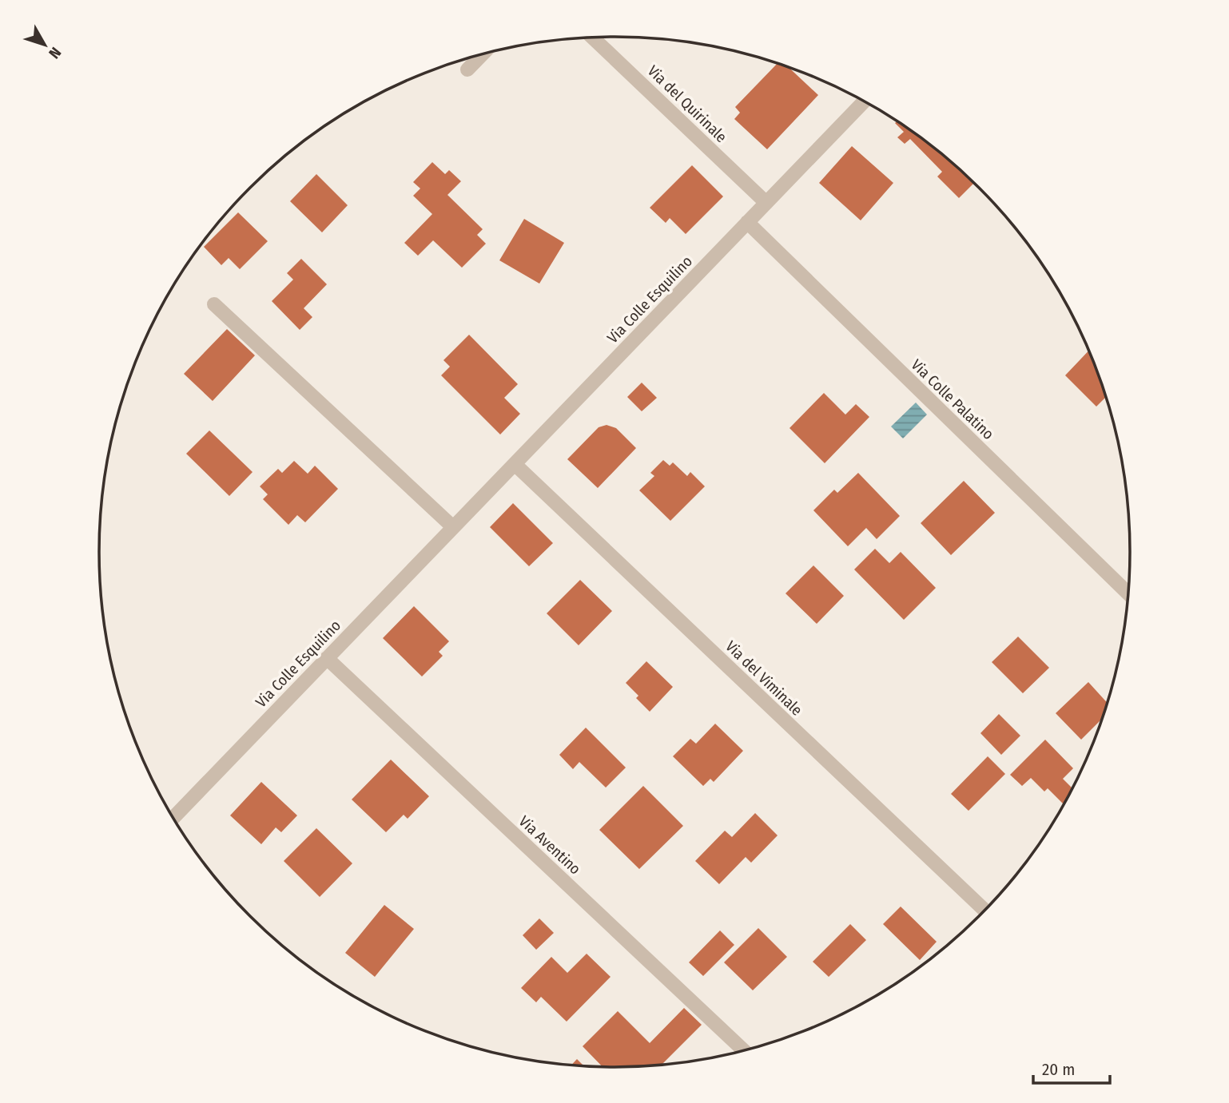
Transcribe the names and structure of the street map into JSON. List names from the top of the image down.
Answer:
{
  "streets": {
    "street": [
      "Via del Quirinale",
      "Via Colle Esquilino",
      "Via Colle Palatino",
      "Via del Viminale",
      "Via Aventino"
    ]
  },
  "crossings": [
    ["Via del Quirinale", "Via Colle Esquilino"],
    ["Via Colle Esquilino", "Via Colle Palatino"],
    ["Via Colle Esquilino", "Via del Viminale"],
    ["Via Colle Esquilino", "Via Aventino"]
  ],
  "scale_bar": "20 m",
  "north": "bottom right"
}
